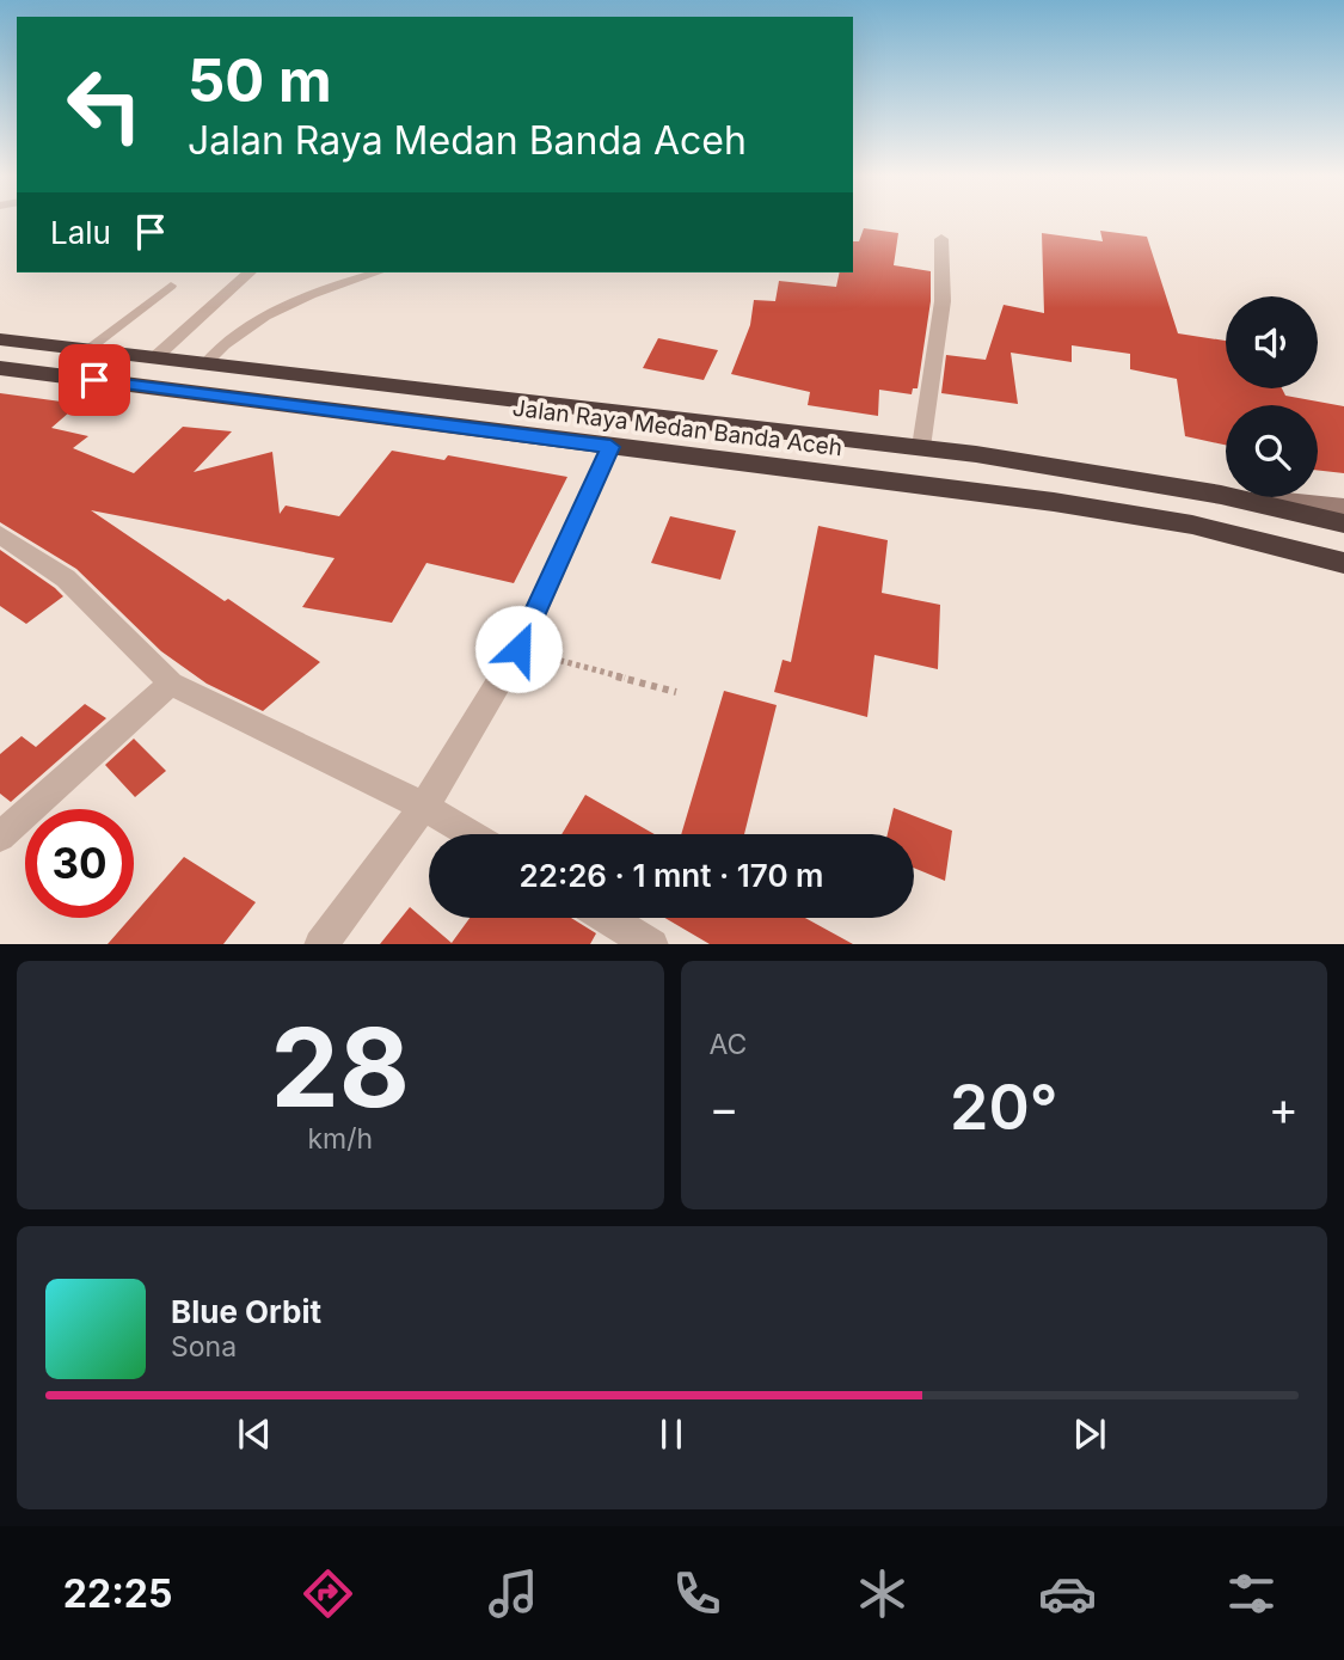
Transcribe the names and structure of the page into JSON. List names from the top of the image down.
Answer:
{
  "streets": {
    "highway": ["Jalan Raya Medan Banda Aceh"]
  },
  "page": {
    "turn": ["50 m", "Jalan Raya Medan Banda Aceh"],
    "then": "Lalu",
    "limit": "30",
    "trip": "22:26 · 1 mnt · 170 m",
    "tile": [
      ["28", "km/h"],
      "AC"
    ],
    "heat": ["−", "20°", "+"],
    "song": ["Blue Orbit", "Sona"],
    "tabs": "22:25"
  }
}
